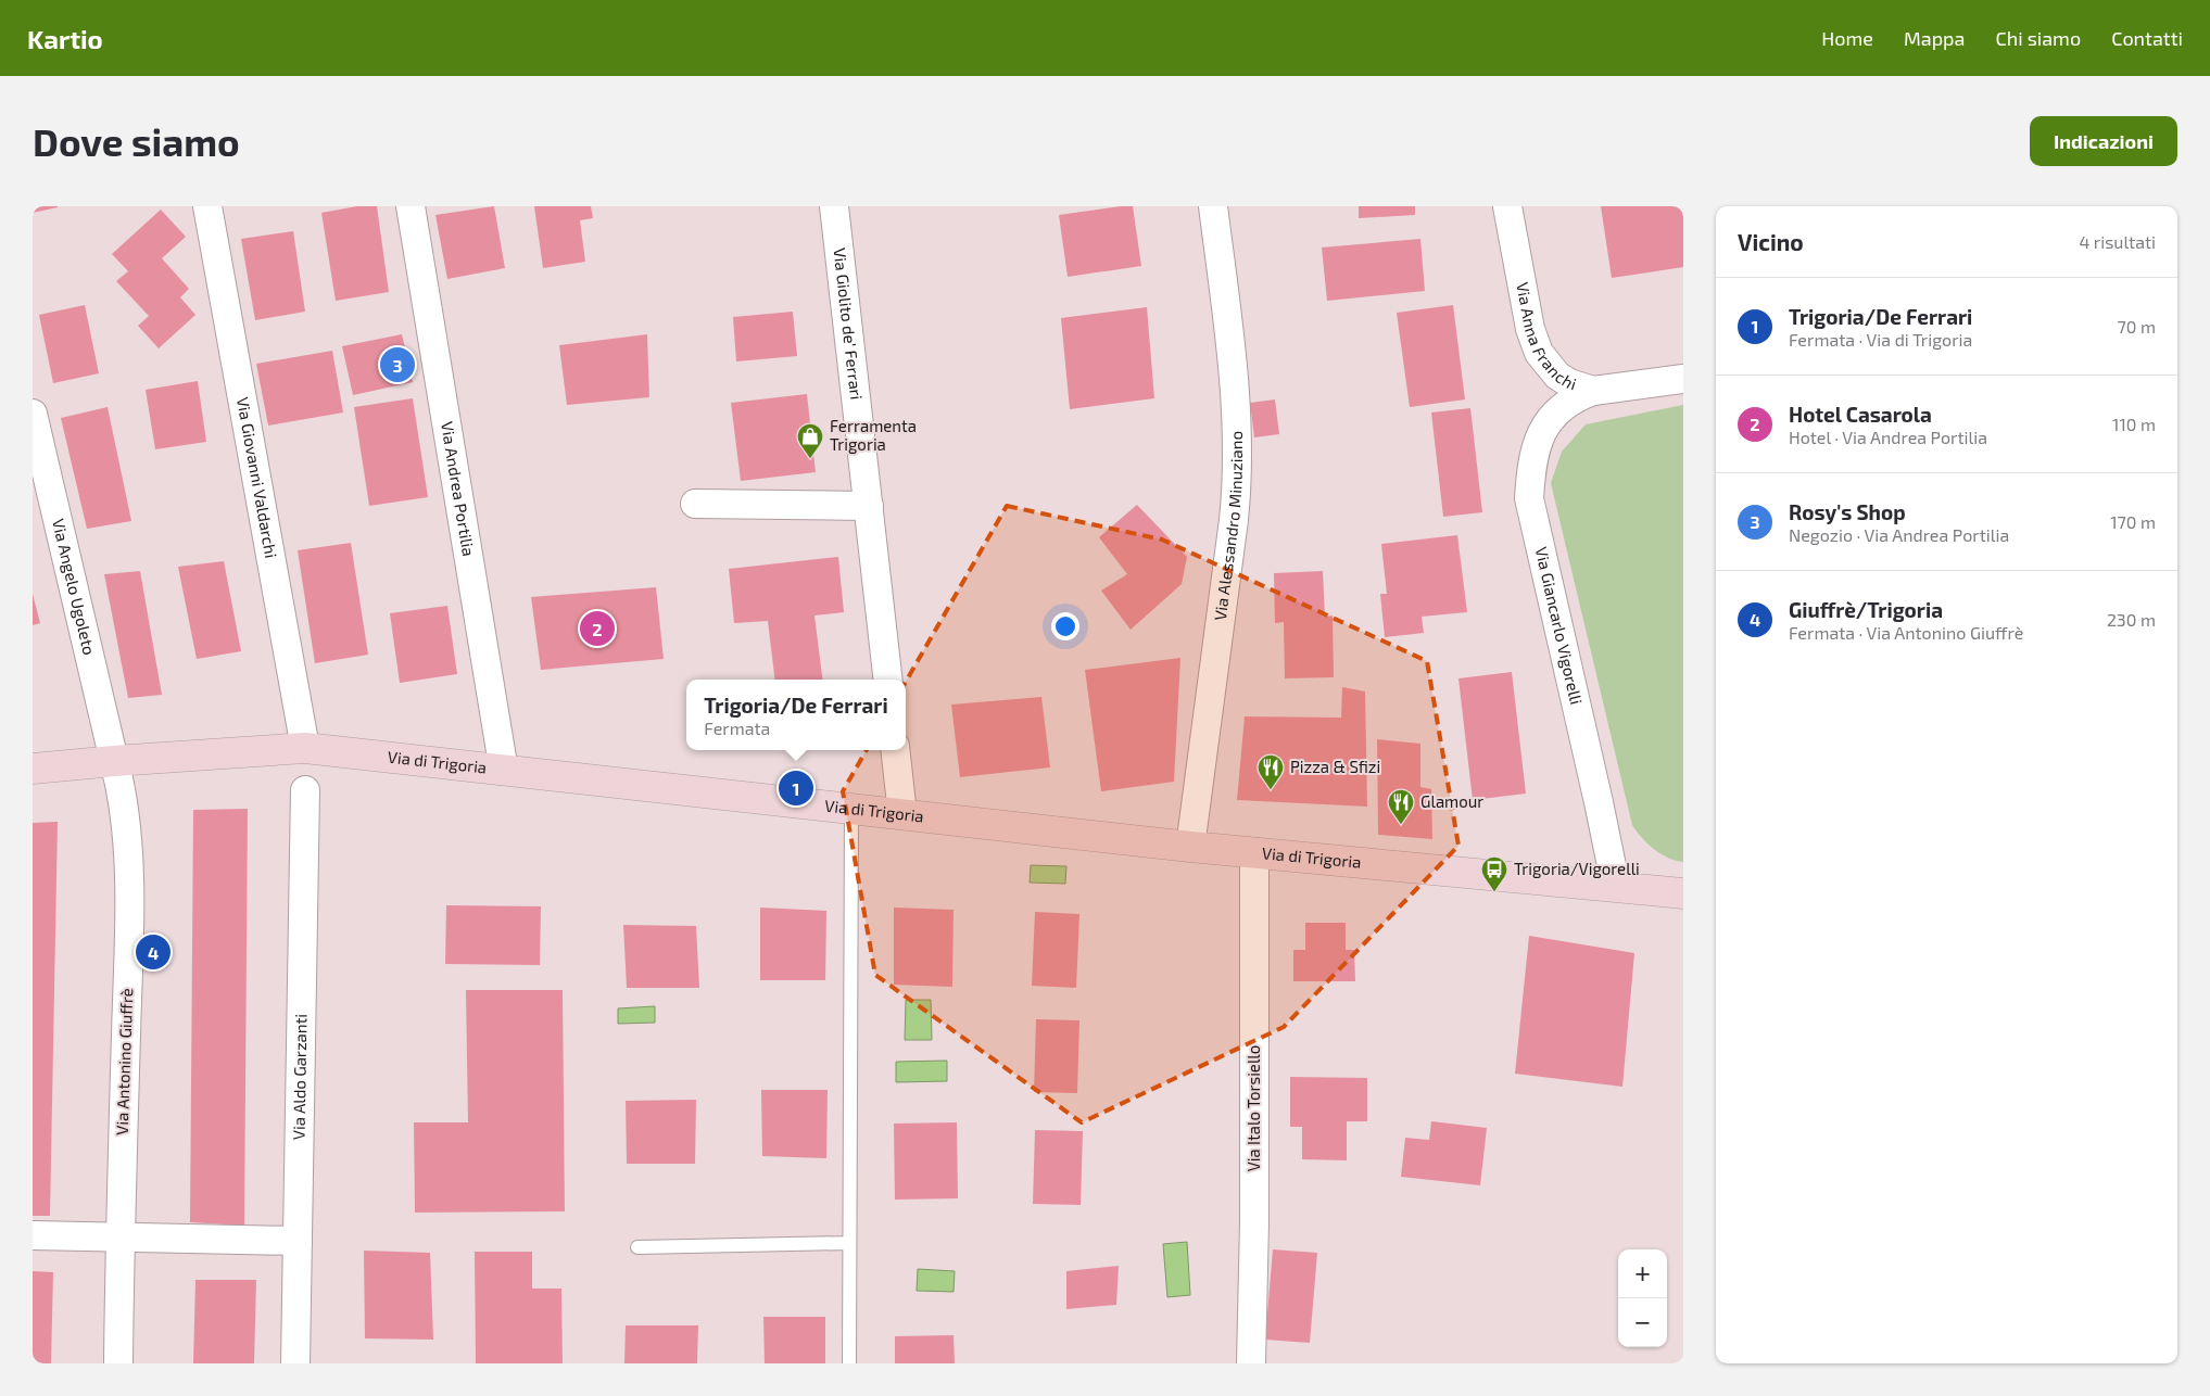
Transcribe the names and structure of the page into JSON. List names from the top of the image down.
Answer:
{
  "streets": {
    "street": [
      "Via Giolito de' Ferrari",
      "Via Anna Franchi",
      "Via Giovanni Valdarchi",
      "Via Andrea Portilia",
      "Via Alessandro Minuziano",
      "Via Angelo Ugoleto",
      "Via Giancarlo Vigorelli",
      "Via di Trigoria",
      "Via Antonino Giuffrè",
      "Via Aldo Garzanti",
      "Via Italo Torsiello"
    ]
  },
  "crossings": [
    ["Via Anna Franchi", "Via Giancarlo Vigorelli"],
    ["Via Giovanni Valdarchi", "Via di Trigoria"],
    ["Via Andrea Portilia", "Via di Trigoria"],
    ["Via Alessandro Minuziano", "Via di Trigoria"],
    ["Via Angelo Ugoleto", "Via di Trigoria"],
    ["Via Angelo Ugoleto", "Via Antonino Giuffrè"],
    ["Via Giancarlo Vigorelli", "Via di Trigoria"],
    ["Via di Trigoria", "Via Antonino Giuffrè"],
    ["Via di Trigoria", "Via Italo Torsiello"]
  ],
  "places": {
    "shop": ["Ferramenta Trigoria"],
    "restaurant": ["Pizza & Sfizi", "Glamour"],
    "bus stop": ["Trigoria/Vigorelli"]
  },
  "page": {
    "header": "Kartio",
    "nav": [
      "Home",
      "Mappa",
      "Chi siamo",
      "Contatti"
    ],
    "buttons": "Indicazioni",
    "title": "Dove siamo",
    "heading": ["Vicino", "4 risultati"],
    "list": [
      {
        "mark": "1",
        "name": "Trigoria/De Ferrari",
        "note": "Fermata · Via di Trigoria",
        "value": "70 m"
      },
      {
        "mark": "2",
        "name": "Hotel Casarola",
        "note": "Hotel · Via Andrea Portilia",
        "value": "110 m"
      },
      {
        "mark": "3",
        "name": "Rosy's Shop",
        "note": "Negozio · Via Andrea Portilia",
        "value": "170 m"
      },
      {
        "mark": "4",
        "name": "Giuffrè/Trigoria",
        "note": "Fermata · Via Antonino Giuffrè",
        "value": "230 m"
      }
    ],
    "pins": [
      "3",
      "2",
      "1",
      "4"
    ],
    "popup": ["Trigoria/De Ferrari", "Fermata"],
    "map_buttons": ["+", "−"]
  }
}
